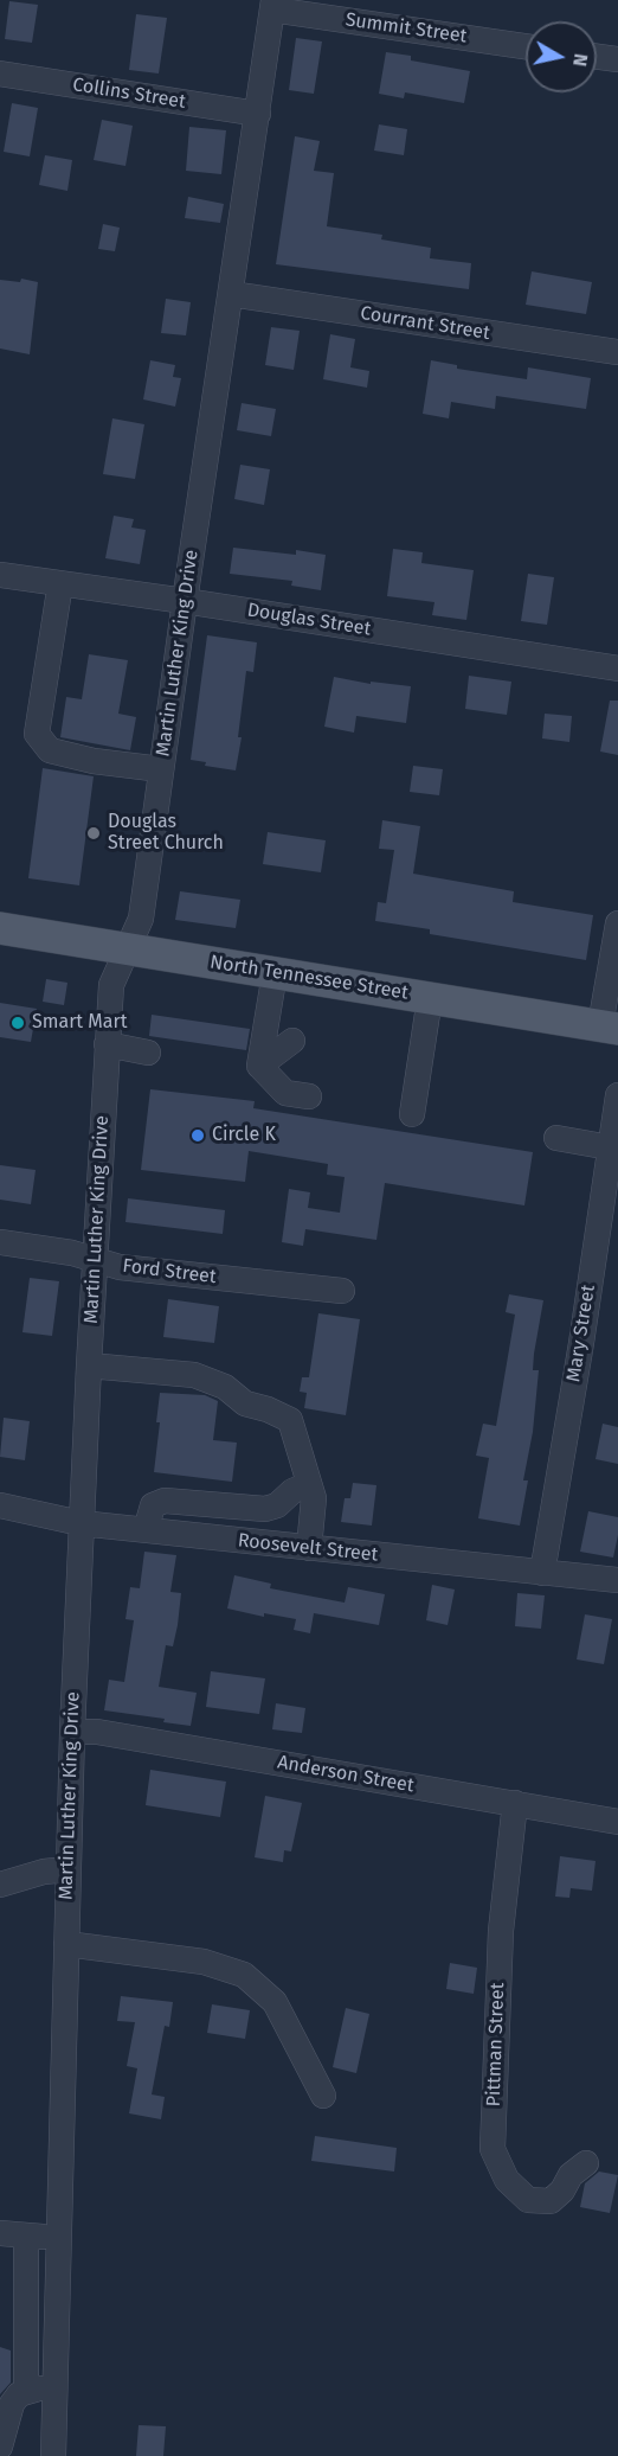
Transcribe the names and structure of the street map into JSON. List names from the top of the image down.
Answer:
{
  "streets": {
    "main road": ["North Tennessee Street"],
    "street": [
      "Summit Street",
      "Collins Street",
      "Courrant Street",
      "Douglas Street",
      "Martin Luther King Drive",
      "Ford Street",
      "Mary Street",
      "Roosevelt Street",
      "Anderson Street",
      "Pittman Street"
    ]
  },
  "crossings": [
    ["Summit Street", "Martin Luther King Drive"],
    ["Collins Street", "Martin Luther King Drive"],
    ["Courrant Street", "Martin Luther King Drive"],
    ["Douglas Street", "Martin Luther King Drive"],
    ["Martin Luther King Drive", "North Tennessee Street"],
    ["Martin Luther King Drive", "Ford Street"],
    ["Martin Luther King Drive", "Roosevelt Street"],
    ["Martin Luther King Drive", "Anderson Street"],
    ["Mary Street", "Roosevelt Street"],
    ["Anderson Street", "Pittman Street"]
  ],
  "places": ["Douglas Street Church", "Smart Mart", "Circle K"],
  "north": "right"
}
